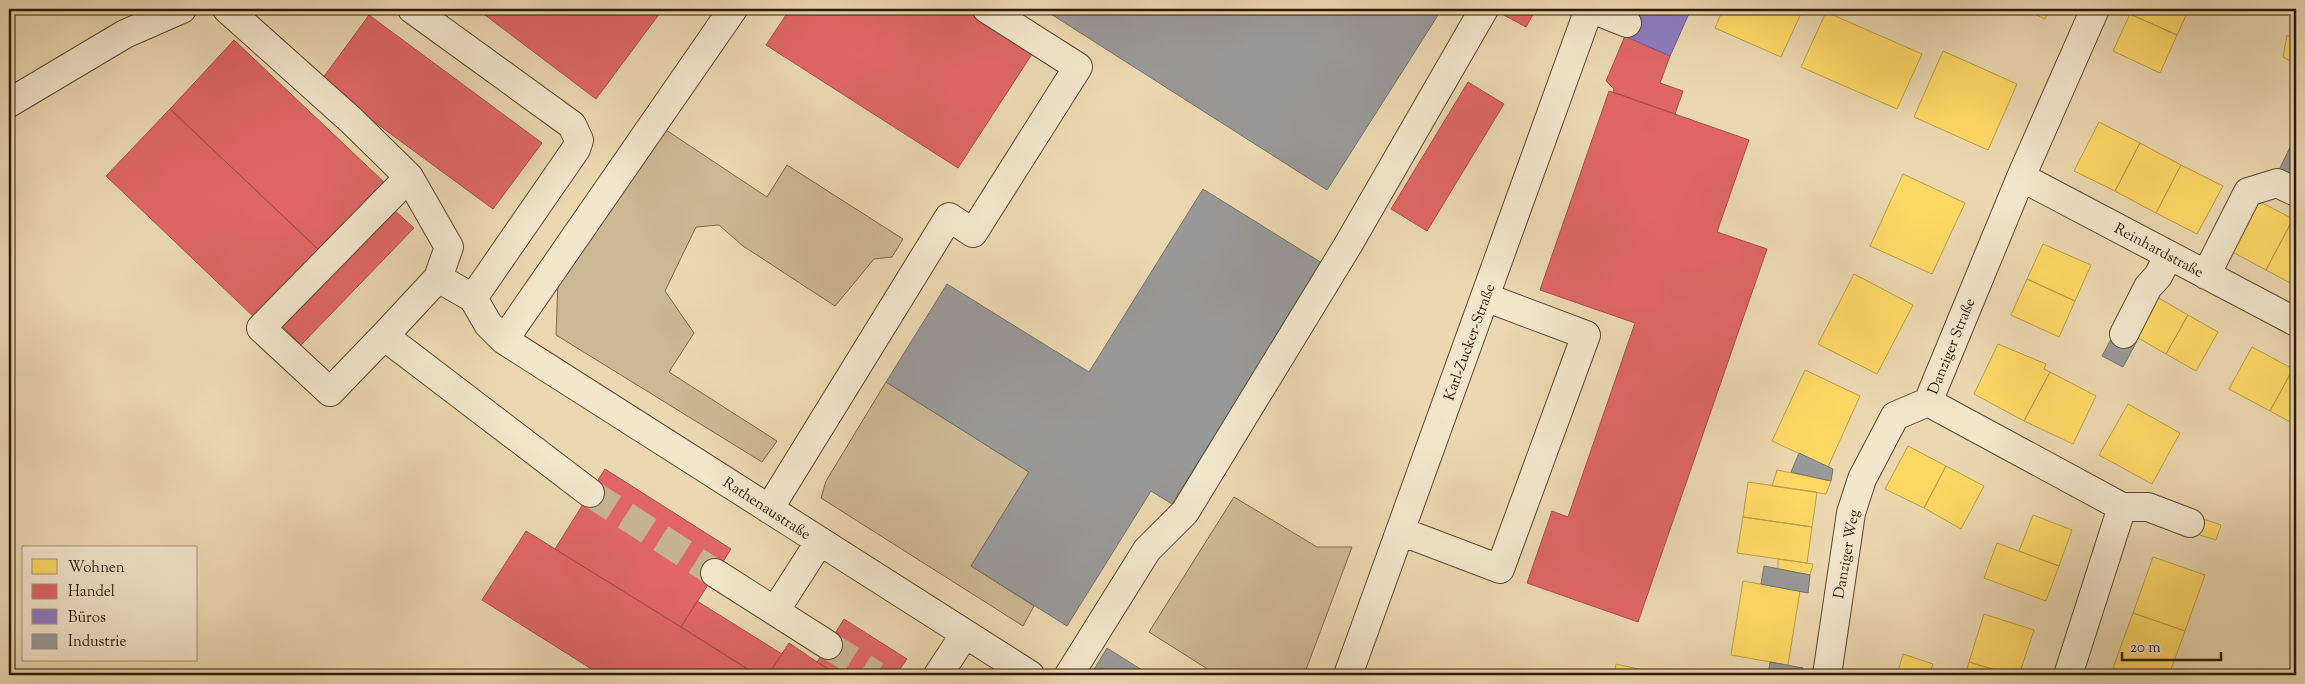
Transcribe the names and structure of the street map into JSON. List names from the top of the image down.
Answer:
{
  "streets": {
    "street": [
      "Reinhardstraße",
      "Karl-Zucker-Straße",
      "Danziger Straße",
      "Rathenaustraße",
      "Danziger Weg"
    ]
  },
  "crossings": [
    ["Reinhardstraße", "Danziger Straße"],
    ["Danziger Straße", "Danziger Weg"]
  ],
  "legend": [
    "Wohnen",
    "Handel",
    "Büros",
    "Industrie"
  ],
  "scale_bar": "20 m"
}
